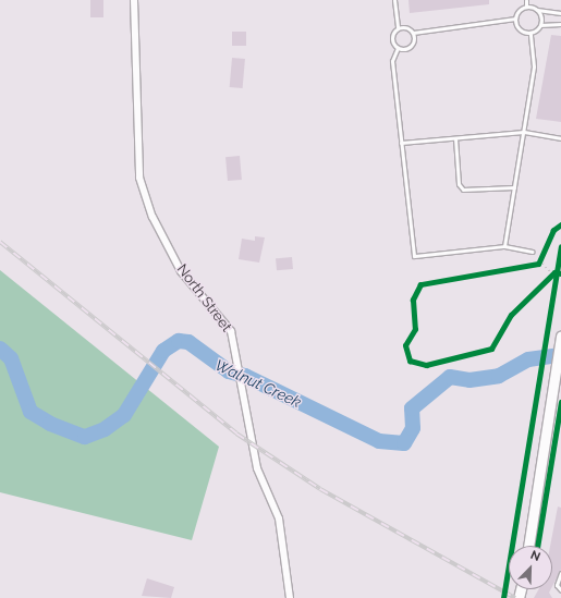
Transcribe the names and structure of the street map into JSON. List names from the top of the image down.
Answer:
{
  "streets": {
    "street": ["North Street"]
  },
  "water": ["Walnut Creek"],
  "north": "top right"
}
